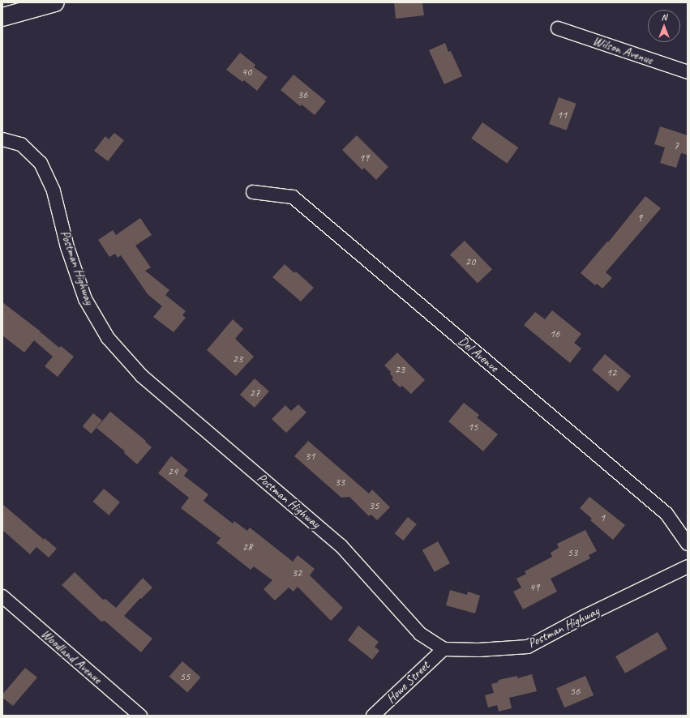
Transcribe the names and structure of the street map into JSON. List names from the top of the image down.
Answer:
{
  "streets": {
    "street": [
      "Wilson Avenue",
      "Postman Highway",
      "Del Avenue",
      "Woodland Avenue",
      "Howe Street"
    ]
  },
  "crossings": [
    ["Postman Highway", "Howe Street"]
  ],
  "house_numbers": [
    "40",
    "36",
    "11",
    "7",
    "19",
    "9",
    "20",
    "16",
    "23",
    "23",
    "12",
    "27",
    "15",
    "31",
    "24",
    "33",
    "35",
    "1",
    "28",
    "53",
    "32",
    "49",
    "55",
    "56"
  ],
  "north": "top"
}
